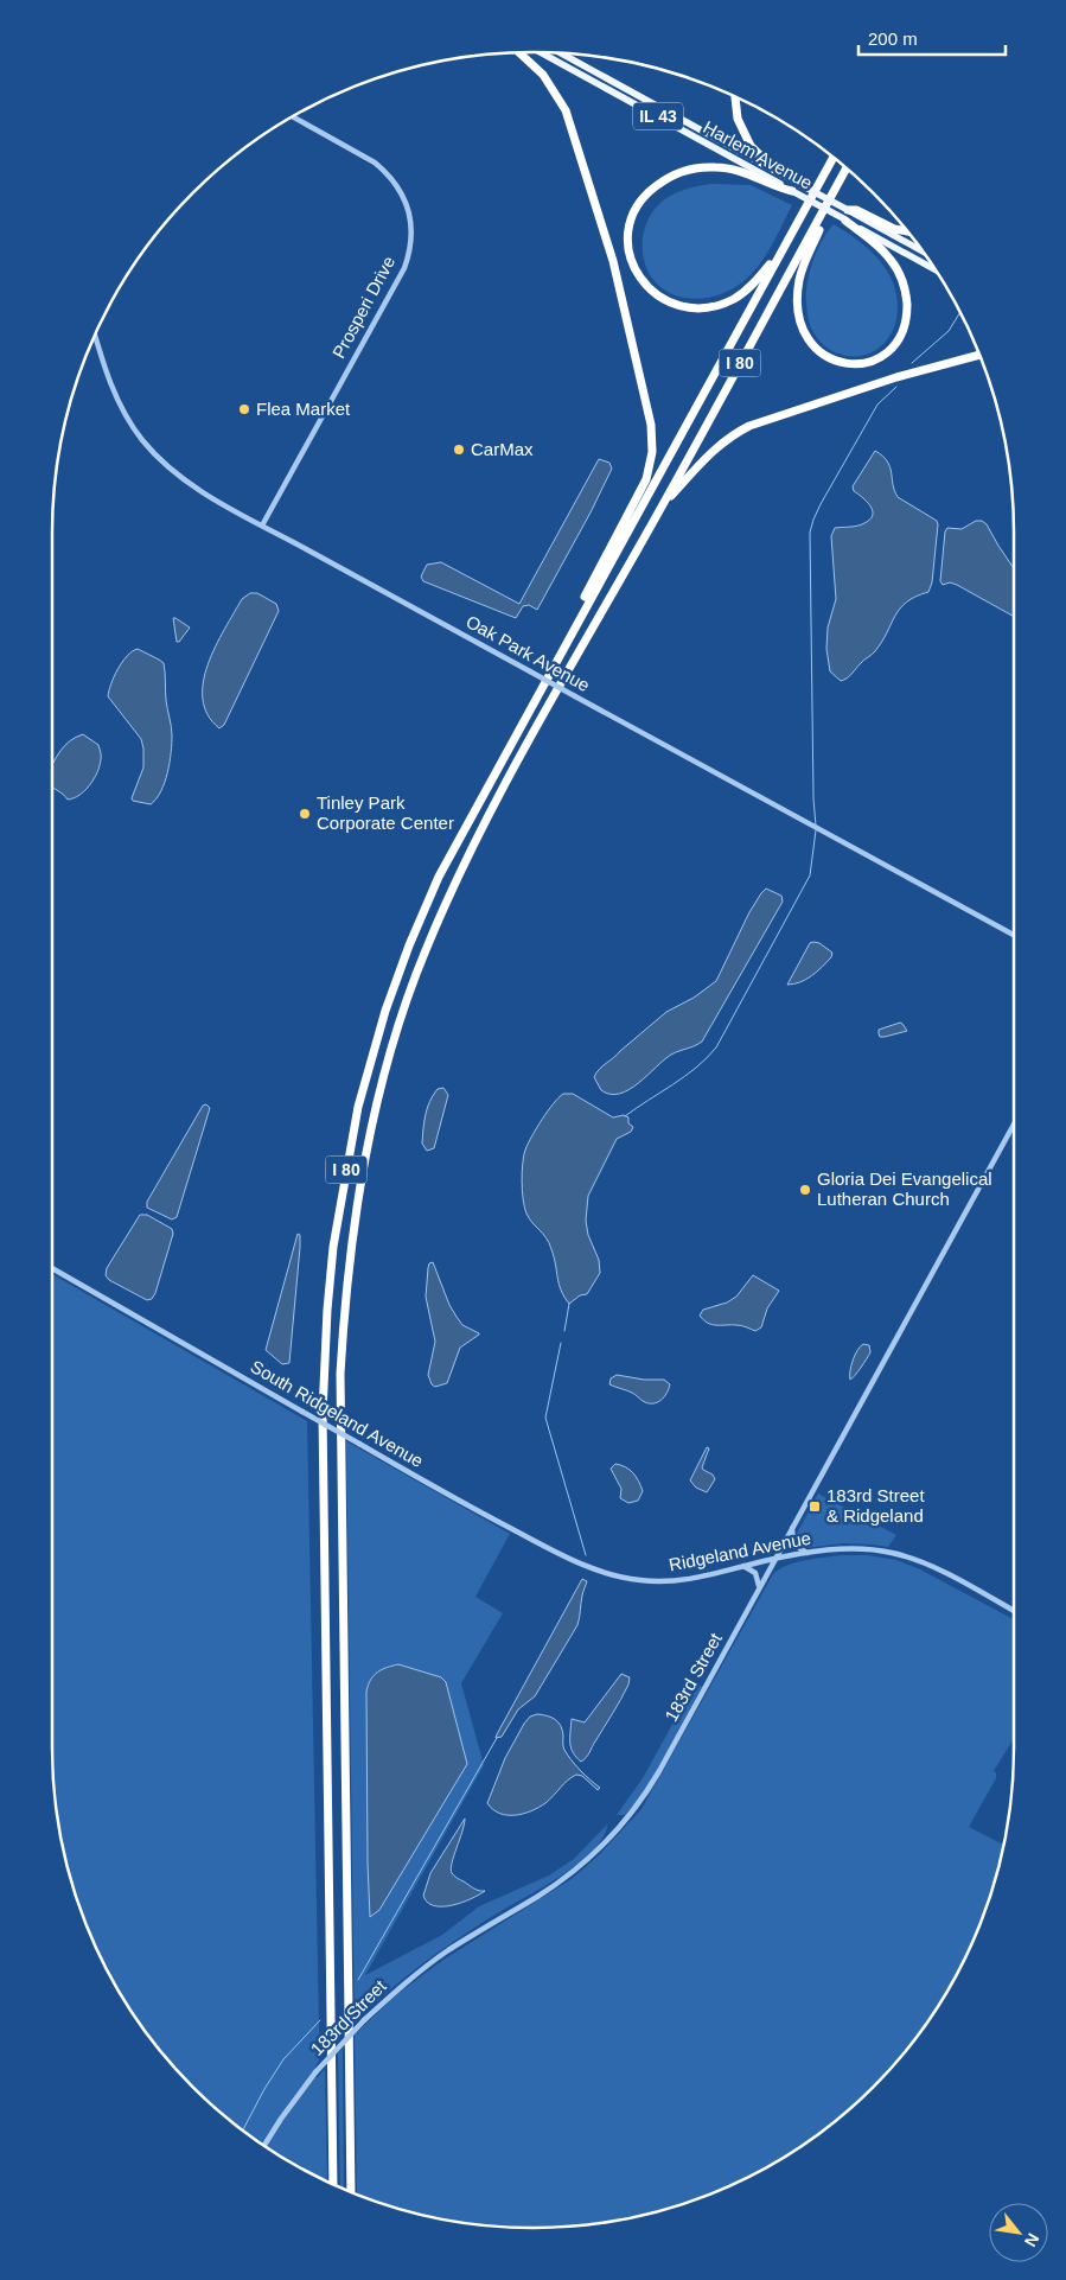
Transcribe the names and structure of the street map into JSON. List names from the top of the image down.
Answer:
{
  "streets": {
    "highway": ["I 80"],
    "main road": ["IL 43", "Harlem Avenue"],
    "street": [
      "Prosperi Drive",
      "Oak Park Avenue",
      "South Ridgeland Avenue",
      "Ridgeland Avenue",
      "183rd Street"
    ]
  },
  "crossings": [
    ["Prosperi Drive", "Oak Park Avenue"],
    ["South Ridgeland Avenue", "Ridgeland Avenue"],
    ["Ridgeland Avenue", "183rd Street"]
  ],
  "places": {
    "other": [
      "Flea Market",
      "CarMax",
      "Tinley Park Corporate Center",
      "Gloria Dei Evangelical Lutheran Church"
    ],
    "transit": ["183rd Street & Ridgeland"]
  },
  "scale_bar": "200 m",
  "north": "bottom right"
}
